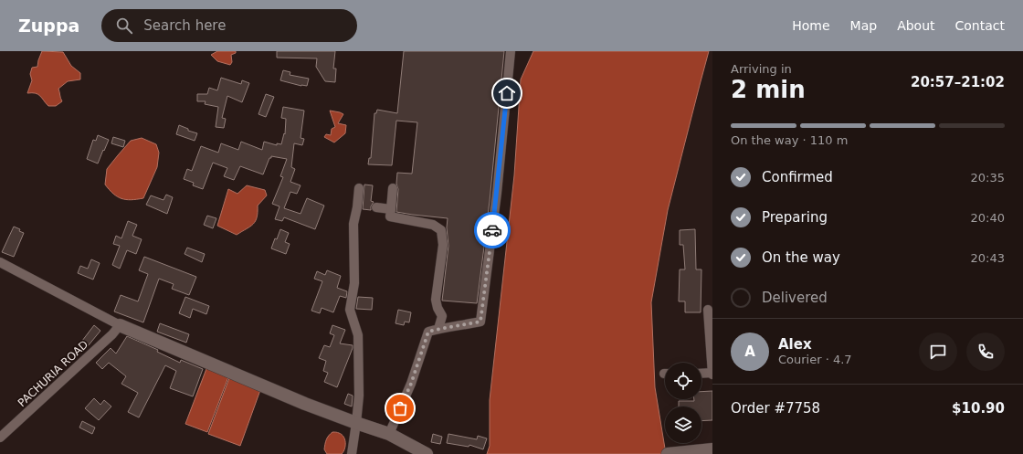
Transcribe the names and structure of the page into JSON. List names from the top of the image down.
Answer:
{
  "streets": {
    "street": ["PACHURIA ROAD"]
  },
  "page": {
    "header": "Zuppa",
    "search": "Search here",
    "nav": [
      "Home",
      "Map",
      "About",
      "Contact"
    ],
    "heading": ["2 min", "Arriving in", "20:57–21:02"],
    "panel": [
      "Alex",
      "Courier · 4.7",
      "Order #7758",
      "$10.90"
    ],
    "bar": "On the way · 110 m",
    "list": [
      ["Confirmed", "20:35"],
      ["Preparing", "20:40"],
      ["On the way", "20:43"],
      "Delivered"
    ],
    "round": "A"
  }
}
